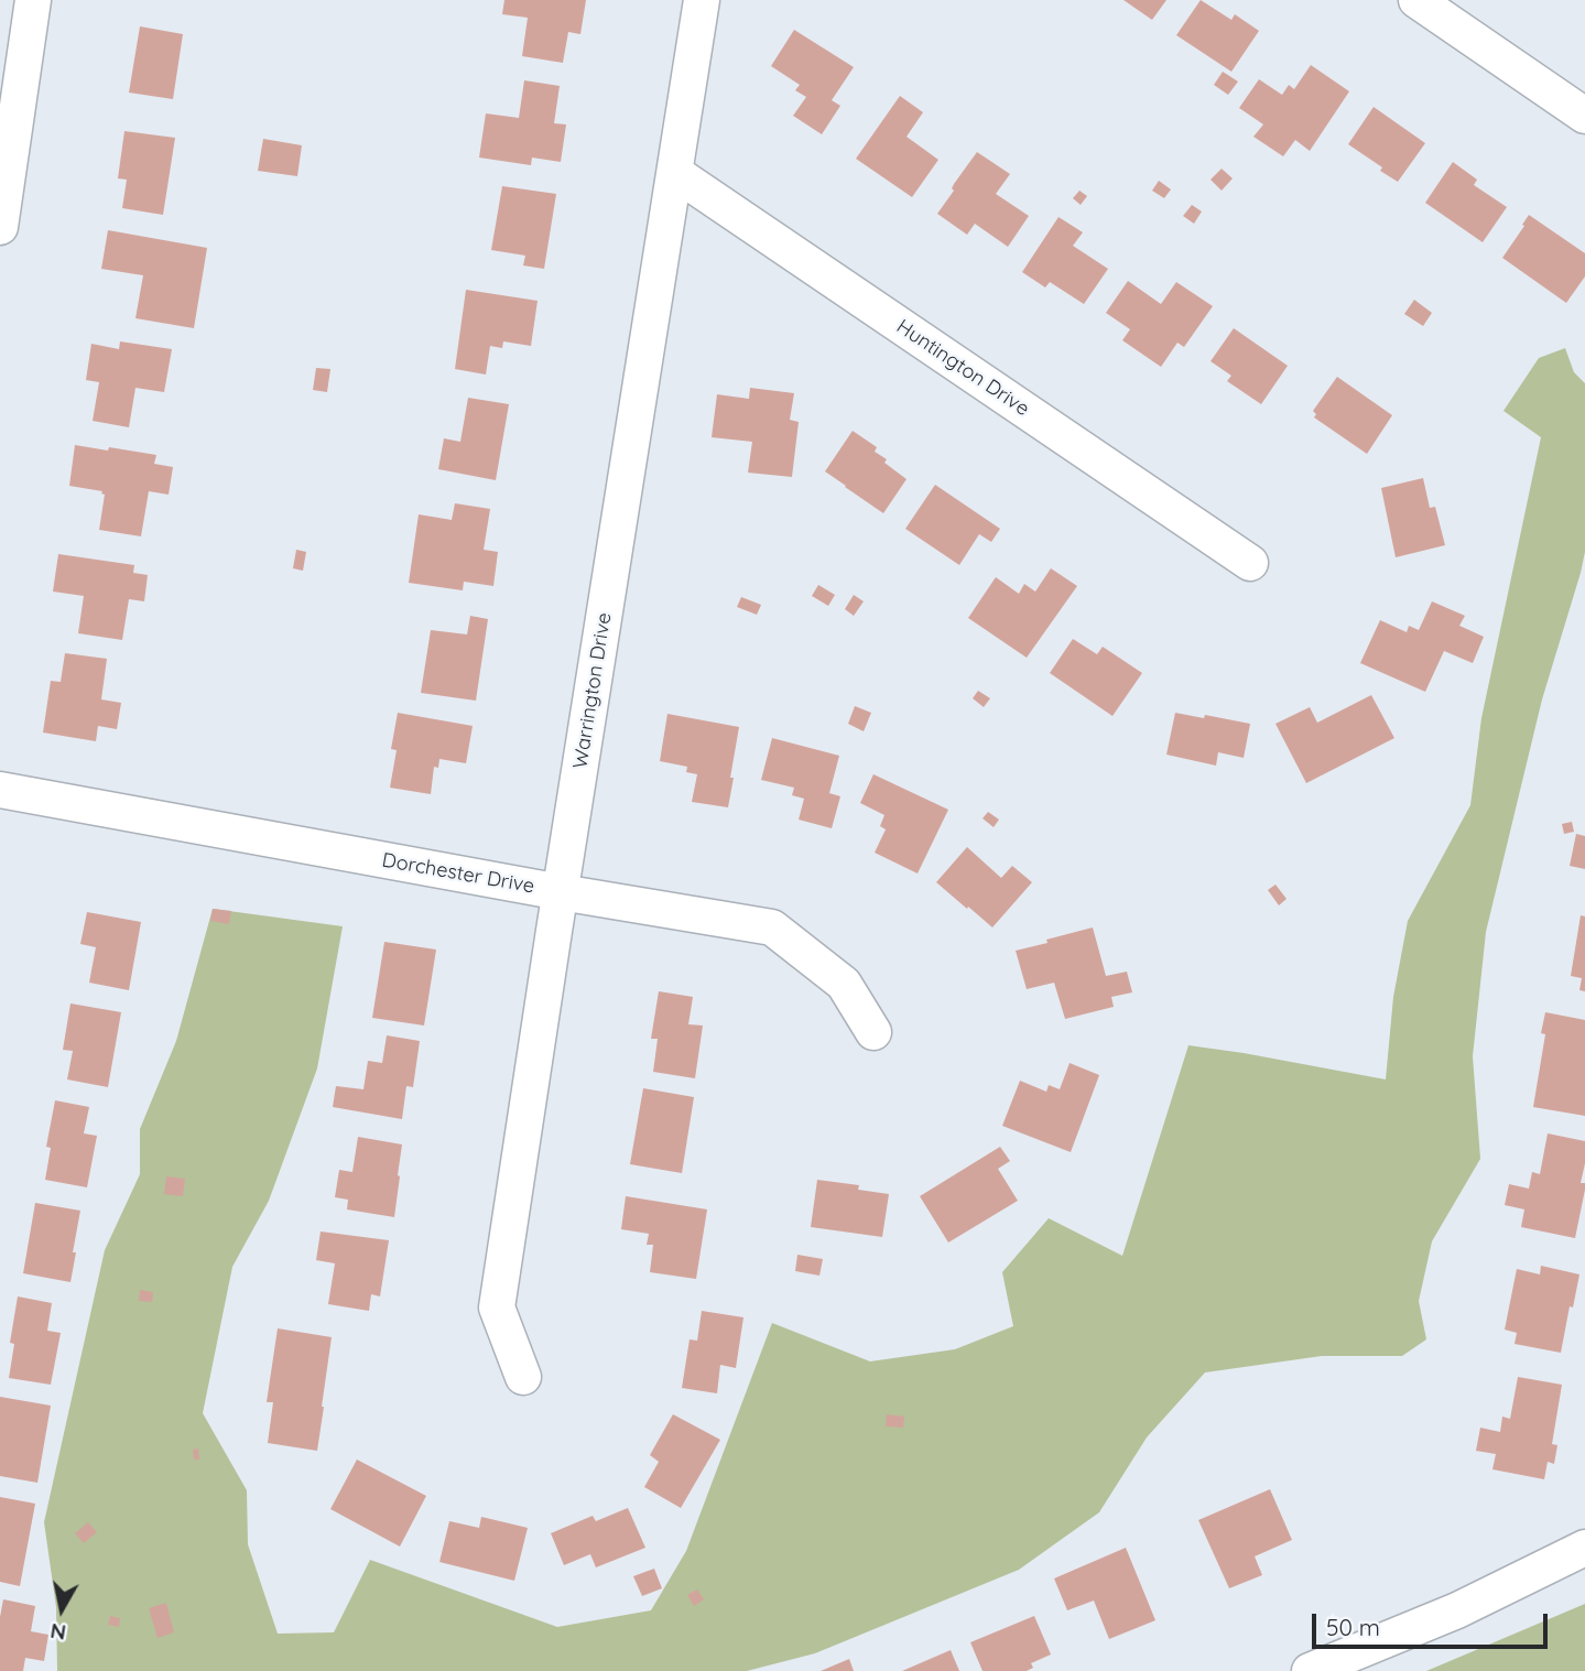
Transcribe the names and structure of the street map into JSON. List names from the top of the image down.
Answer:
{
  "streets": {
    "street": ["Huntington Drive", "Warrington Drive", "Dorchester Drive"]
  },
  "crossings": [
    ["Huntington Drive", "Warrington Drive"],
    ["Warrington Drive", "Dorchester Drive"]
  ],
  "scale_bar": "50 m",
  "north": "bottom"
}
